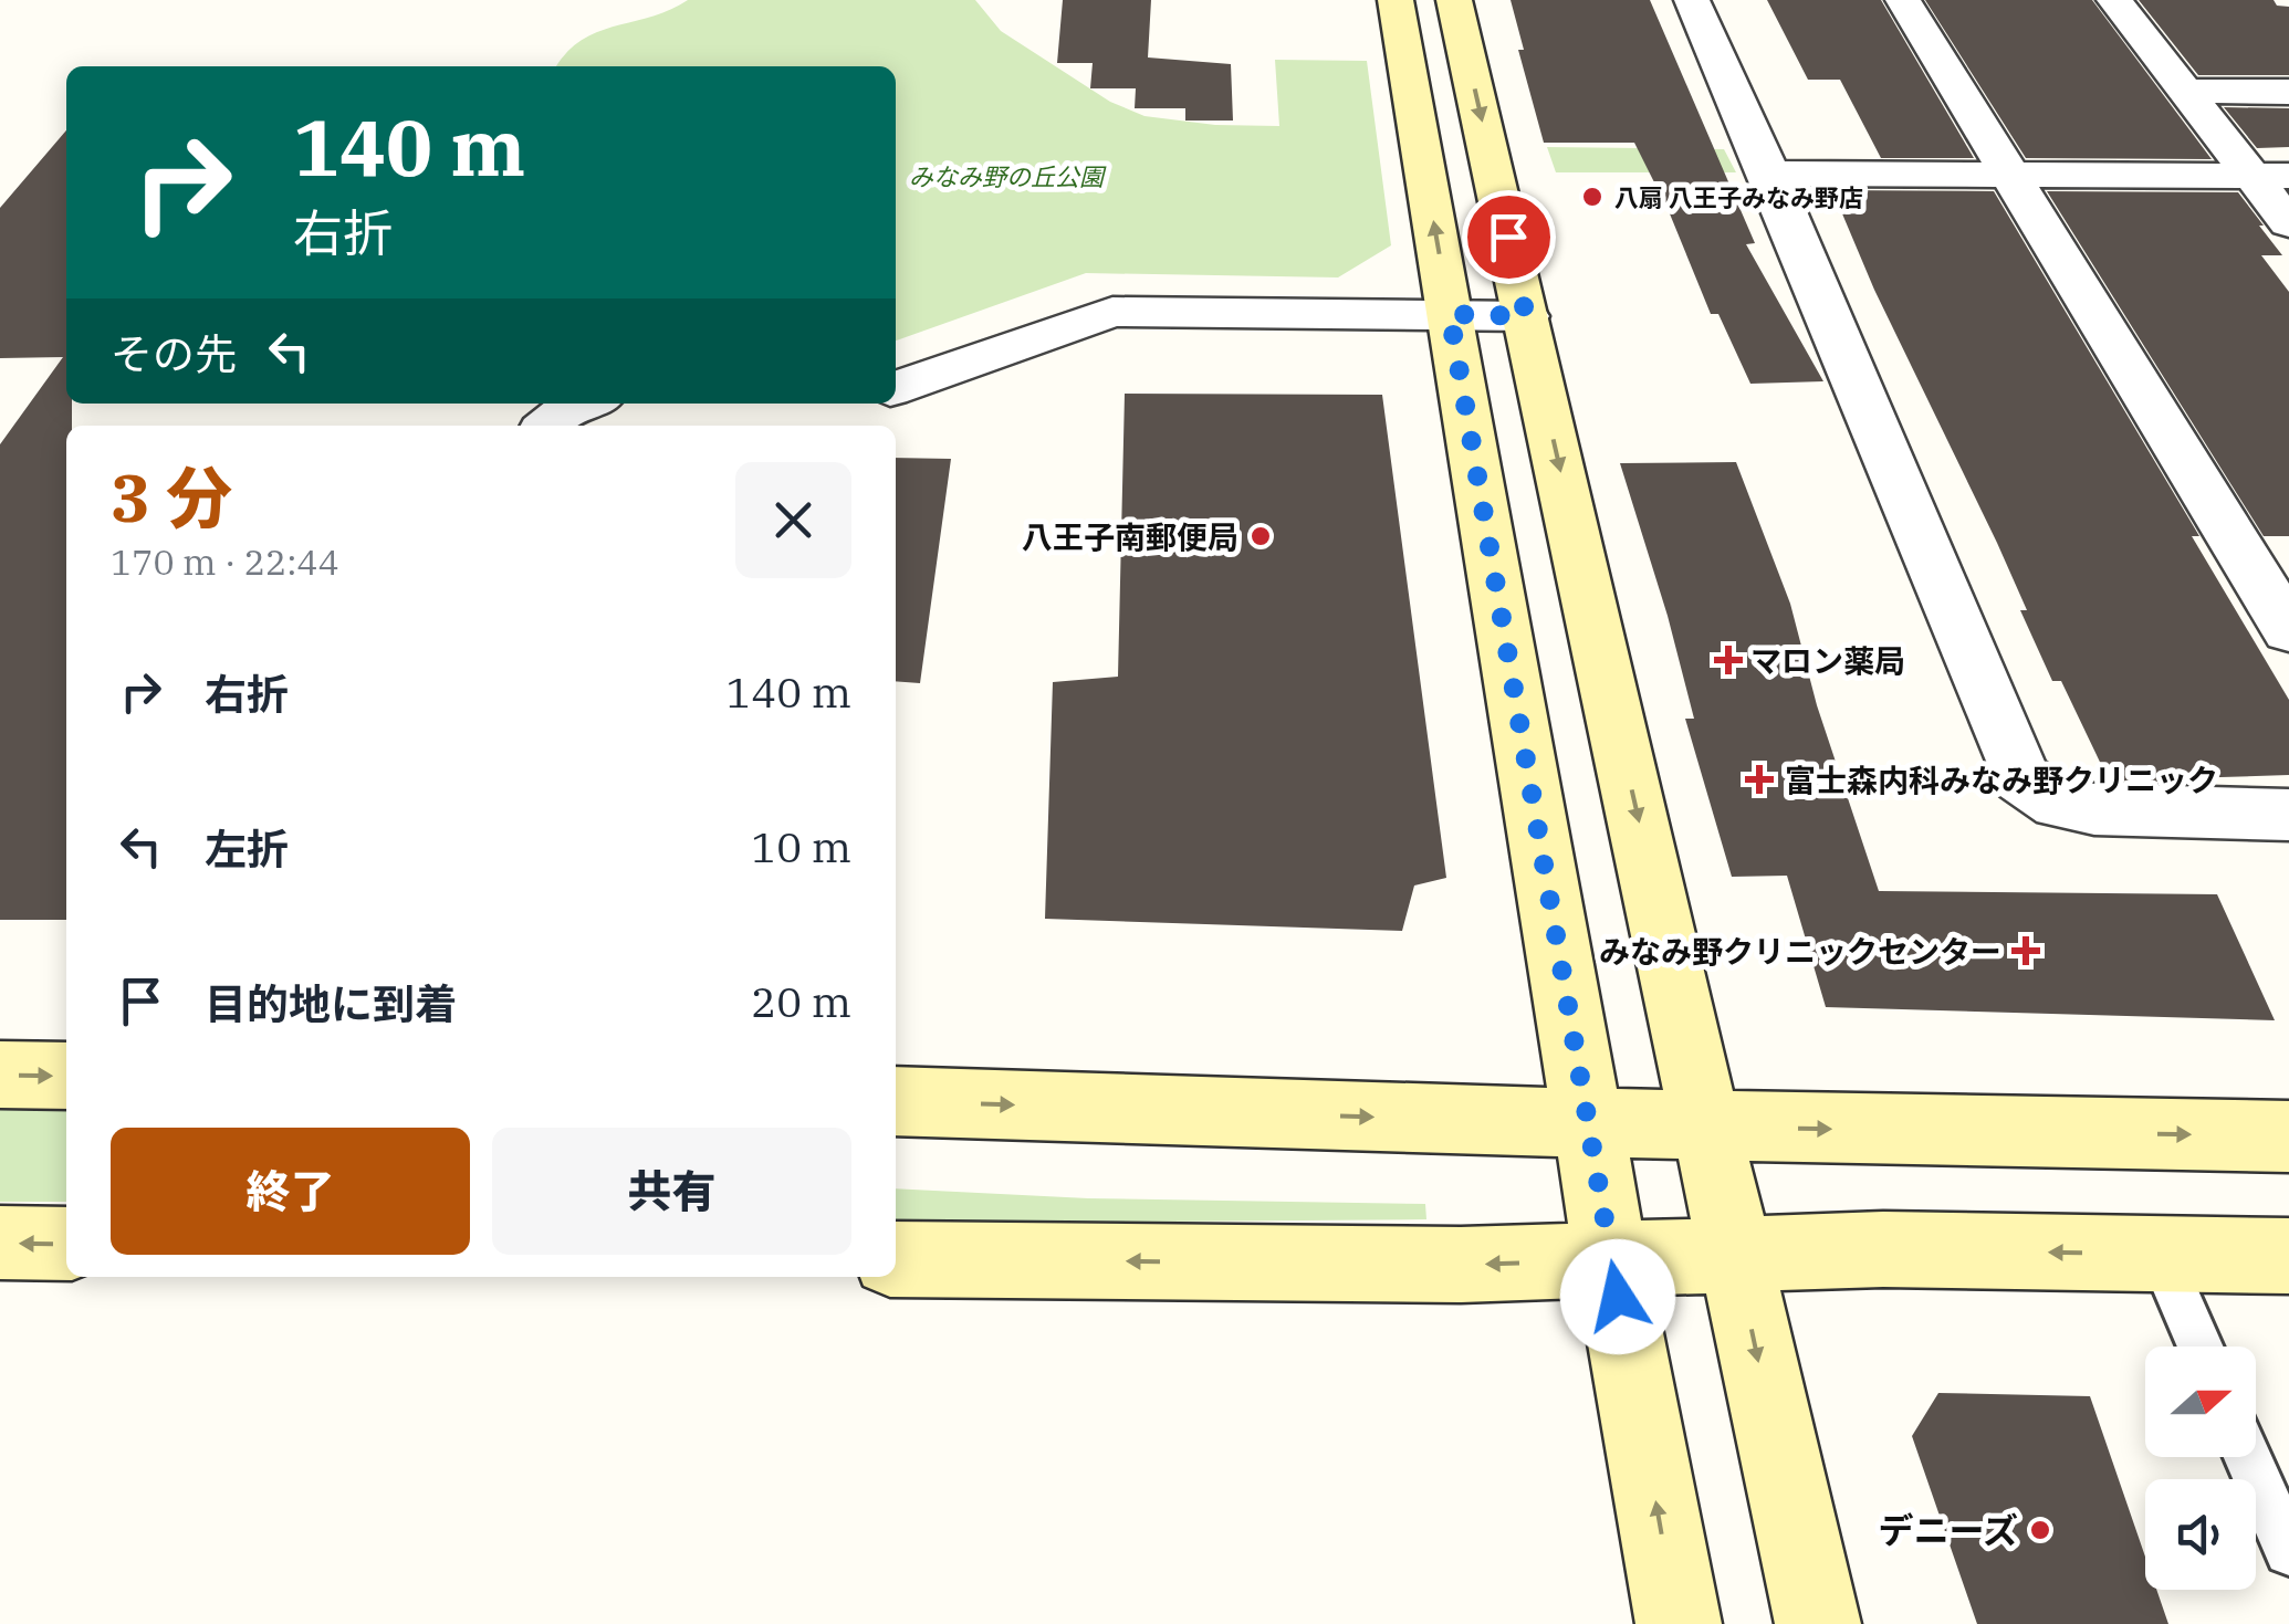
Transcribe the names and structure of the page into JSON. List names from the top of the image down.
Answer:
{
  "parks": ["みなみ野の丘公園"],
  "places": {
    "other": ["八扇 八王子みなみ野店", "八王子南郵便局", "デニーズ"],
    "health": ["マロン薬局", "富士森内科みなみ野クリニック", "みなみ野クリニックセンター"]
  },
  "north": "right",
  "page": {
    "turn": ["140 m", "右折"],
    "then": "その先",
    "heading": ["3 分", "170 m · 22:44"],
    "list": [
      {
        "name": "右折",
        "value": "140 m"
      },
      {
        "name": "左折",
        "value": "10 m"
      },
      {
        "name": "目的地に到着",
        "value": "20 m"
      }
    ],
    "buttons": ["終了", "共有"]
  }
}
